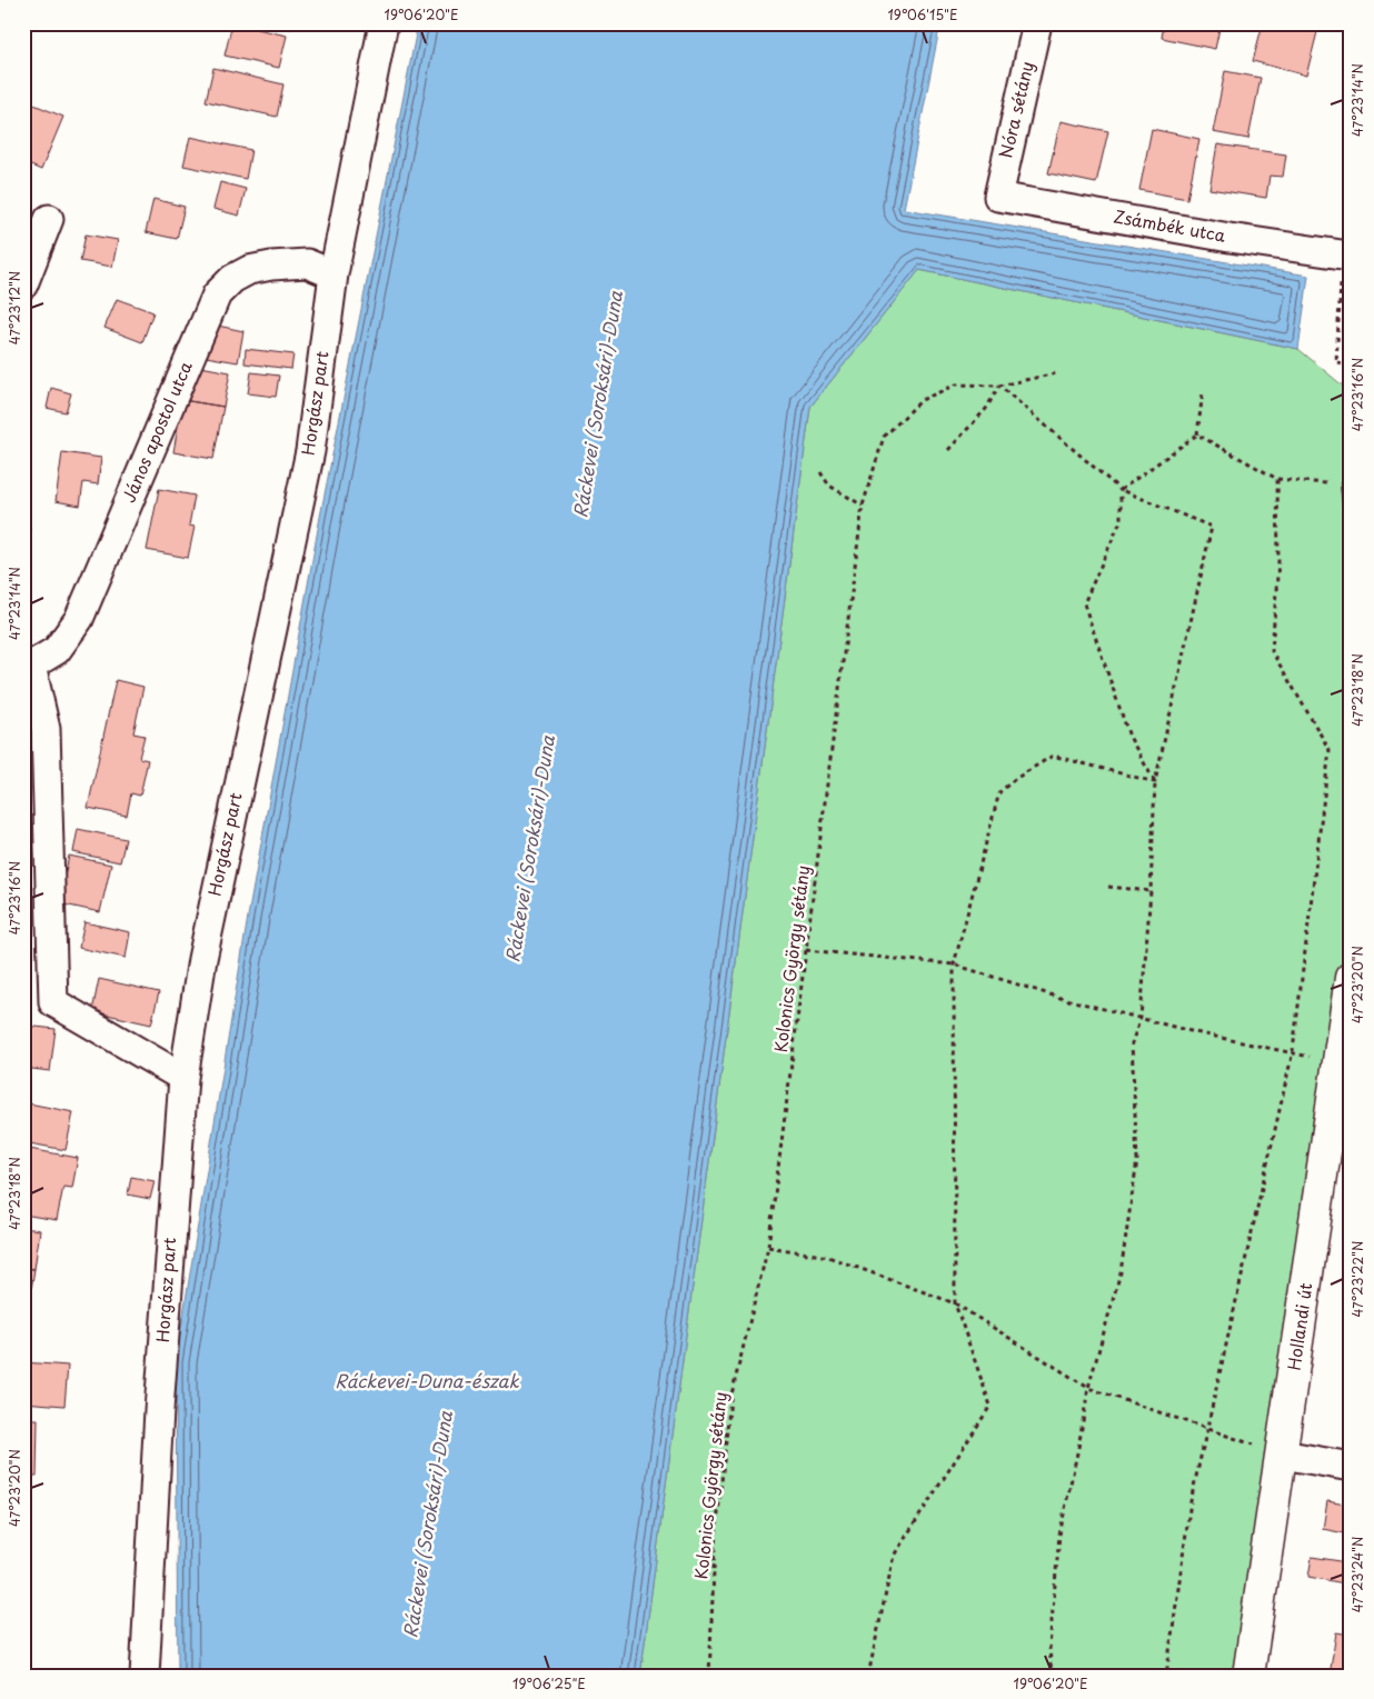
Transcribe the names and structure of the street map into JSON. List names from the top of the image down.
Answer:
{
  "streets": {
    "street": [
      "Nóra sétány",
      "Zsámbék utca",
      "Horgász part",
      "János apostol utca",
      "Hollandi út"
    ],
    "path": ["Kolonics György sétány"]
  },
  "crossings": [
    ["Nóra sétány", "Zsámbék utca"],
    ["Horgász part", "János apostol utca"]
  ],
  "water": ["Ráckevei (Soroksári)-Duna", "Ráckevei-Duna-észak"],
  "coordinates": [
    "19°06'20\"E",
    "19°06'15\"E",
    "47°23'14\"N",
    "47°23'12\"N",
    "47°23'16\"N",
    "47°23'18\"N",
    "47°23'20\"N",
    "47°23'22\"N",
    "47°23'24\"N",
    "19°06'25\"E"
  ]
}
